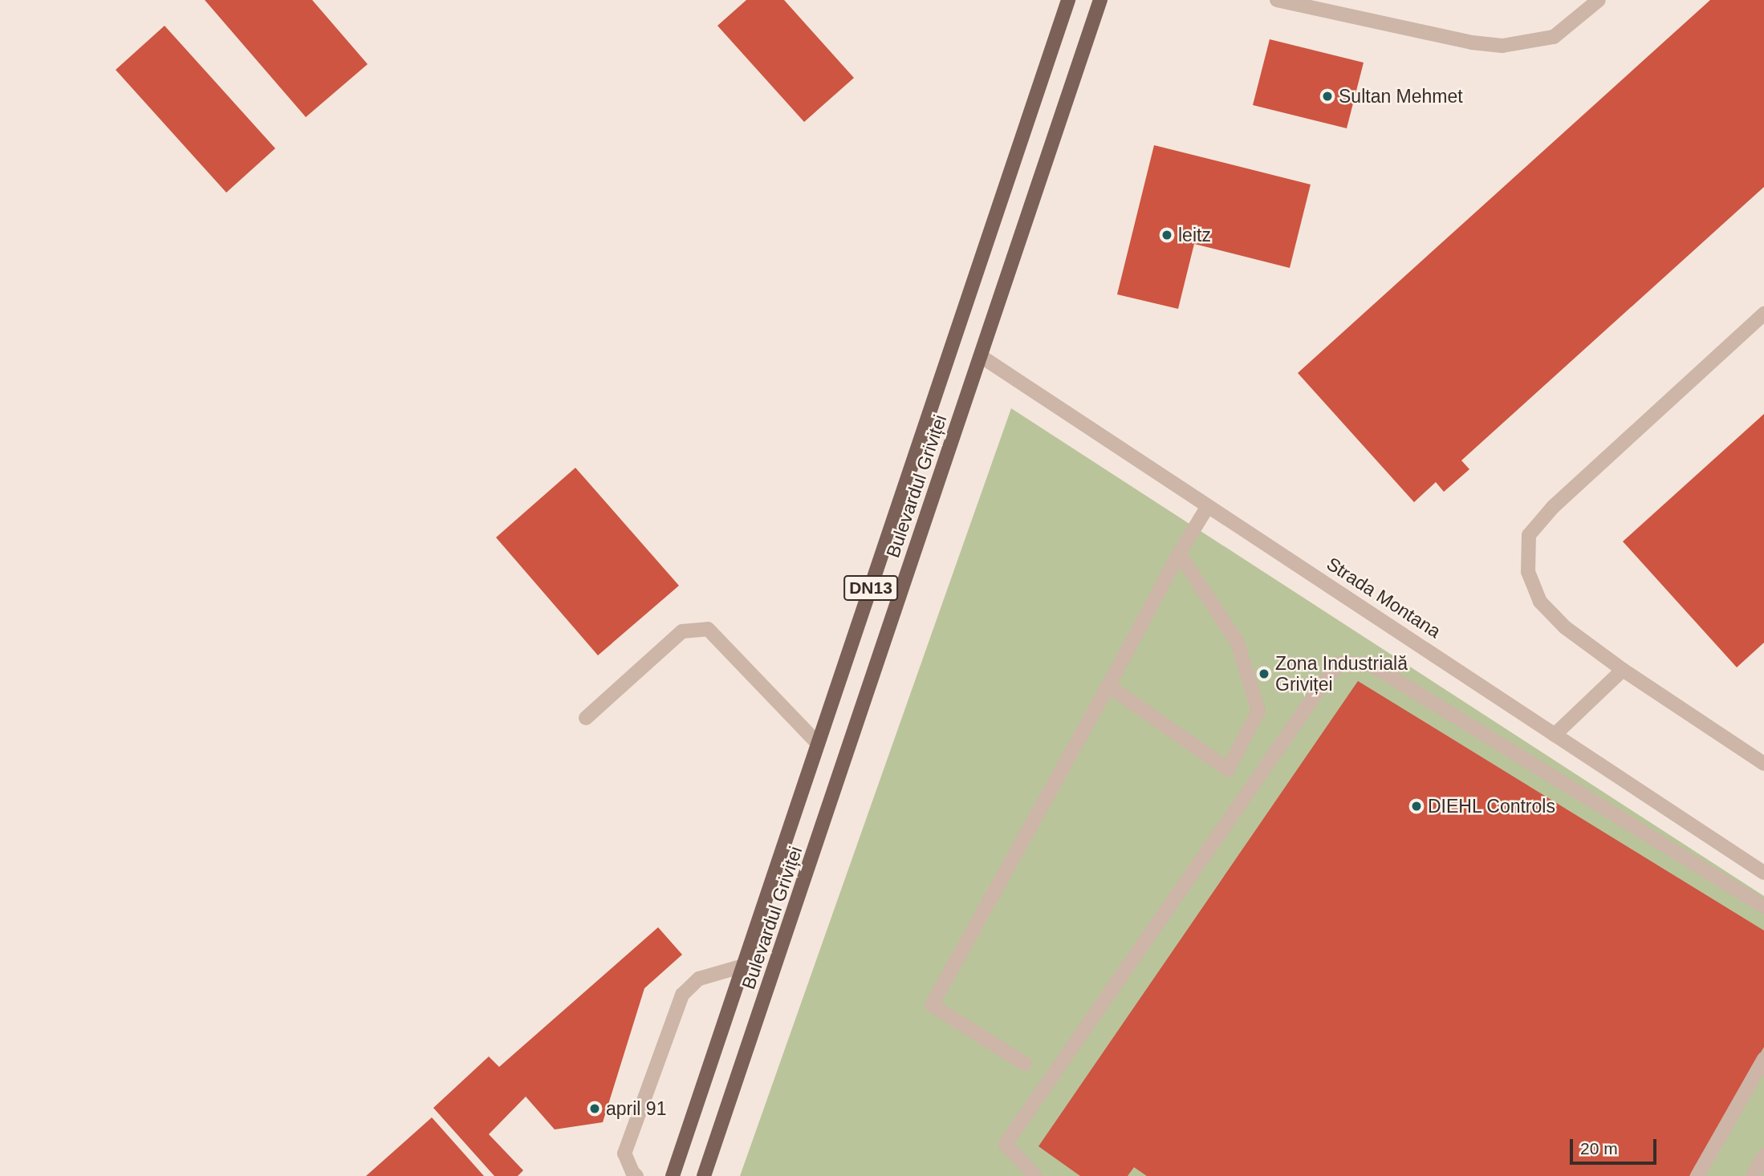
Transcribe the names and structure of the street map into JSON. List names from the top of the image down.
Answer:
{
  "streets": {
    "main road": ["Bulevardul Griviței", "DN13"],
    "street": ["Strada Montana"]
  },
  "crossings": [
    ["Bulevardul Griviței", "Strada Montana"]
  ],
  "places": [
    "Sultan Mehmet",
    "leitz",
    "Zona Industrială Griviței",
    "DIEHL Controls",
    "april 91"
  ],
  "scale_bar": "20 m"
}
